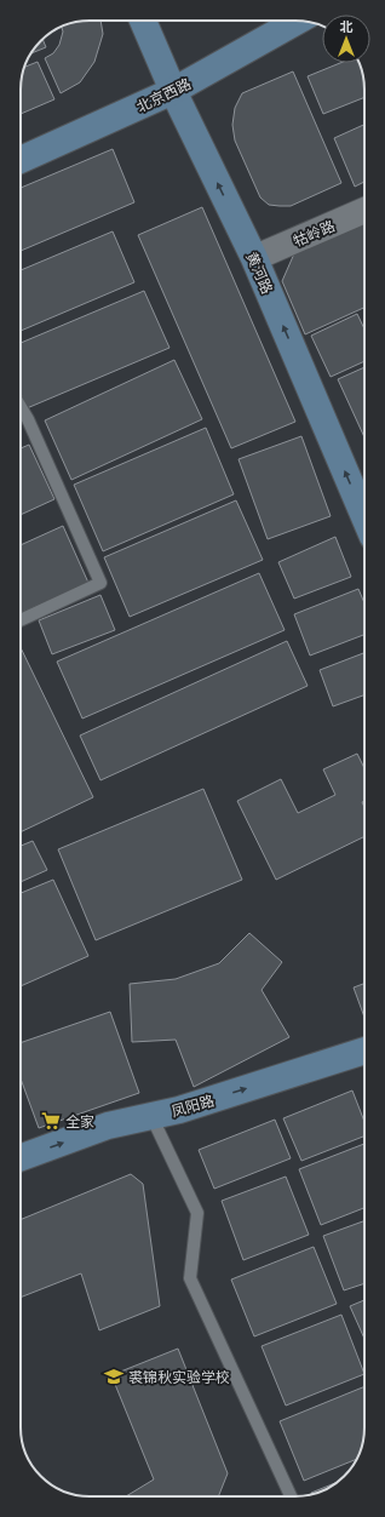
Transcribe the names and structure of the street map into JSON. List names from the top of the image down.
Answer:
{
  "streets": {
    "street": [
      "北京西路",
      "牯岭路",
      "黄河路",
      "凤阳路"
    ]
  },
  "crossings": [
    ["北京西路", "黄河路"],
    ["牯岭路", "黄河路"]
  ],
  "one_way": ["黄河路", "凤阳路"],
  "places": {
    "supermarket": ["全家"],
    "school or university": ["裘锦秋实验学校"]
  },
  "north": "top"
}
